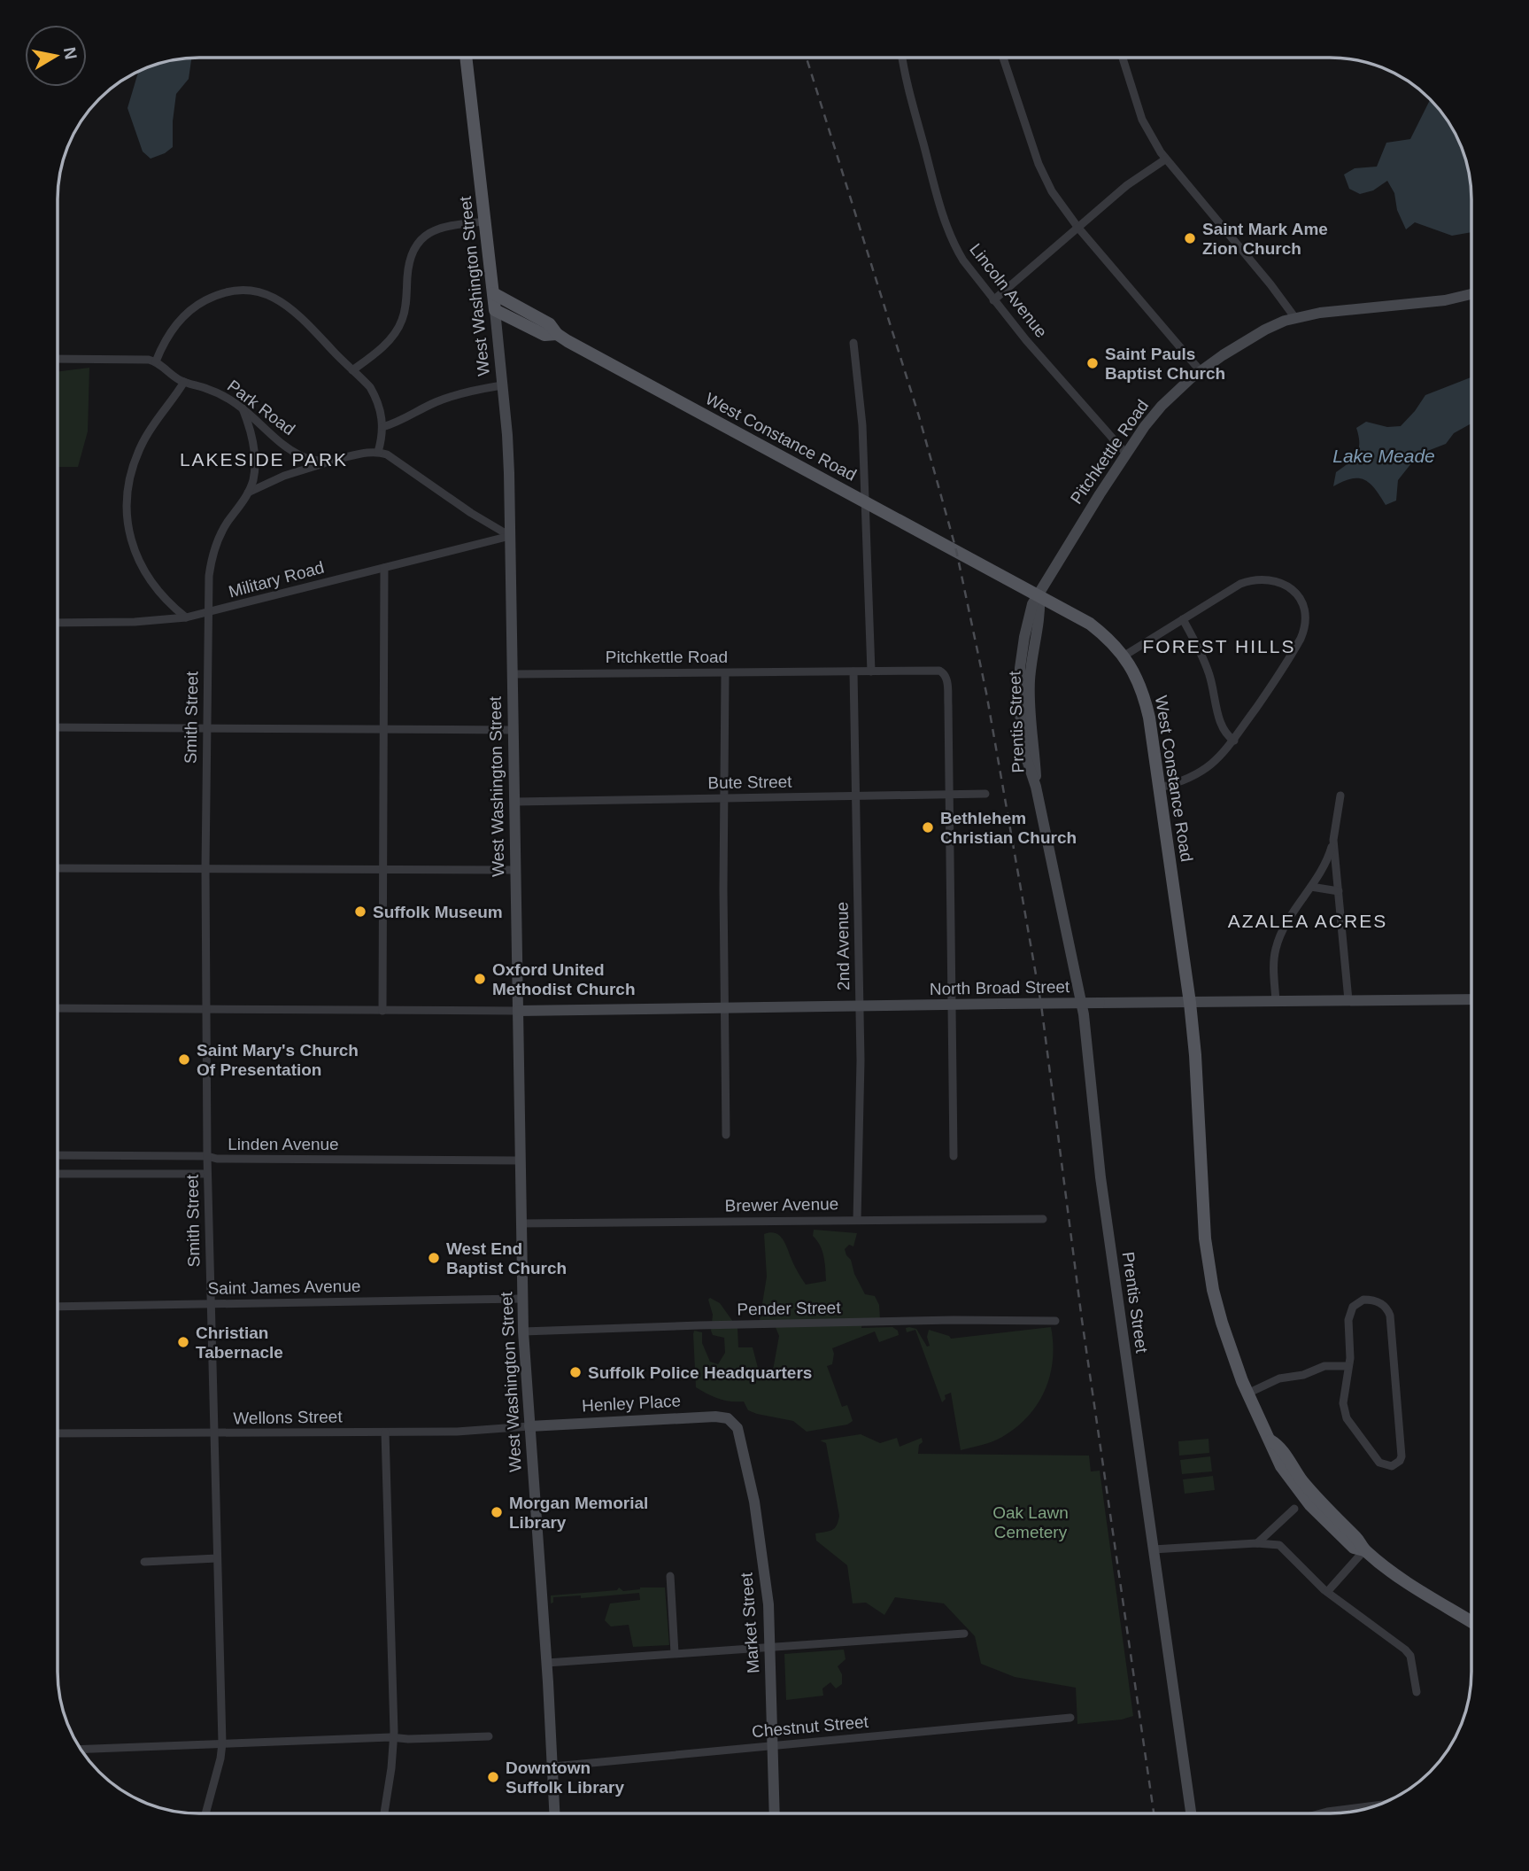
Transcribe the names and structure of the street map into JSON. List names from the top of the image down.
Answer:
{
  "streets": {
    "main road": ["West Washington Street", "West Constance Road"],
    "street": [
      "Lincoln Avenue",
      "Park Road",
      "Pitchkettle Road",
      "Military Road",
      "Smith Street",
      "Prentis Street",
      "Bute Street",
      "2nd Avenue",
      "North Broad Street",
      "Linden Avenue",
      "Brewer Avenue",
      "Saint James Avenue",
      "Pender Street",
      "Henley Place",
      "Wellons Street",
      "Market Street",
      "Chestnut Street"
    ]
  },
  "crossings": [
    ["West Washington Street", "West Constance Road"],
    ["West Washington Street", "Pitchkettle Road"],
    ["West Washington Street", "Military Road"],
    ["West Washington Street", "Bute Street"],
    ["West Washington Street", "North Broad Street"],
    ["West Washington Street", "Linden Avenue"],
    ["West Washington Street", "Brewer Avenue"],
    ["West Washington Street", "Saint James Avenue"],
    ["West Washington Street", "Pender Street"],
    ["West Washington Street", "Henley Place"],
    ["West Washington Street", "Wellons Street"],
    ["West Washington Street", "Chestnut Street"],
    ["Lincoln Avenue", "Pitchkettle Road"],
    ["West Constance Road", "Pitchkettle Road"],
    ["West Constance Road", "Prentis Street"],
    ["West Constance Road", "North Broad Street"],
    ["Pitchkettle Road", "Prentis Street"],
    ["Pitchkettle Road", "Bute Street"],
    ["Pitchkettle Road", "2nd Avenue"],
    ["Military Road", "Smith Street"],
    ["Smith Street", "Linden Avenue"],
    ["Smith Street", "Saint James Avenue"],
    ["Smith Street", "Wellons Street"],
    ["Bute Street", "2nd Avenue"],
    ["2nd Avenue", "North Broad Street"],
    ["2nd Avenue", "Brewer Avenue"],
    ["Henley Place", "Wellons Street"],
    ["Henley Place", "Market Street"],
    ["Market Street", "Chestnut Street"]
  ],
  "districts": ["LAKESIDE PARK", "FOREST HILLS", "AZALEA ACRES"],
  "water": ["Lake Meade"],
  "parks": ["Oak Lawn Cemetery"],
  "places": [
    "Saint Mark Ame Zion Church",
    "Saint Pauls Baptist Church",
    "Bethlehem Christian Church",
    "Suffolk Museum",
    "Oxford United Methodist Church",
    "Saint Mary's Church Of Presentation",
    "West End Baptist Church",
    "Christian Tabernacle",
    "Suffolk Police Headquarters",
    "Morgan Memorial Library",
    "Downtown Suffolk Library"
  ],
  "north": "right"
}
